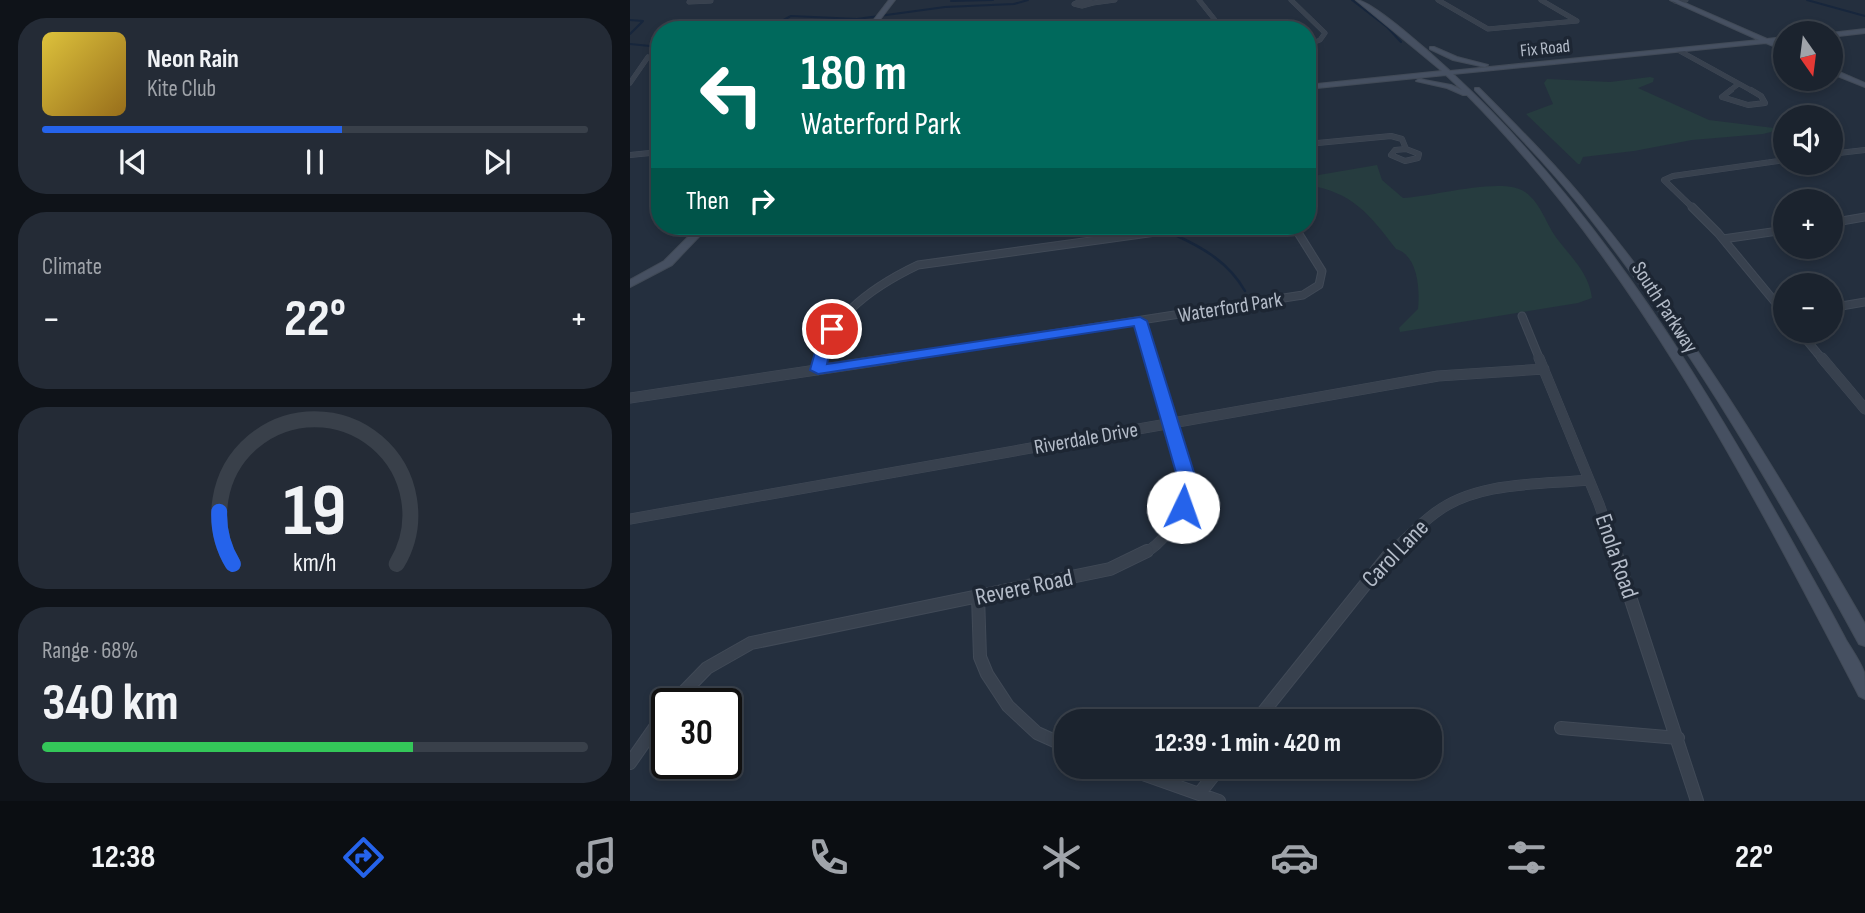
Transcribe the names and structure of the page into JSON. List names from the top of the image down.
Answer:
{
  "streets": {
    "main road": ["Fix Road", "South Parkway"],
    "street": [
      "Waterford Park",
      "Riverdale Drive",
      "Carol Lane",
      "Enola Road",
      "Revere Road"
    ]
  },
  "crossings": [
    ["Fix Road", "South Parkway"],
    ["Waterford Park", "Revere Road"],
    ["Riverdale Drive", "Enola Road"],
    ["Riverdale Drive", "Revere Road"],
    ["Carol Lane", "Enola Road"]
  ],
  "north": "bottom",
  "page": {
    "map_buttons": ["+", "−"],
    "turn": ["180 m", "Waterford Park"],
    "song": ["Neon Rain", "Kite Club"],
    "then": "Then",
    "tile": [
      "Climate",
      ["Range · 68%", "340 km"]
    ],
    "heat": ["−", "22°", "+"],
    "limit": "30",
    "trip": "12:39 · 1 min · 420 m",
    "tabs": ["12:38", "22°"],
    "gauge": ["19", "km/h"]
  }
}
